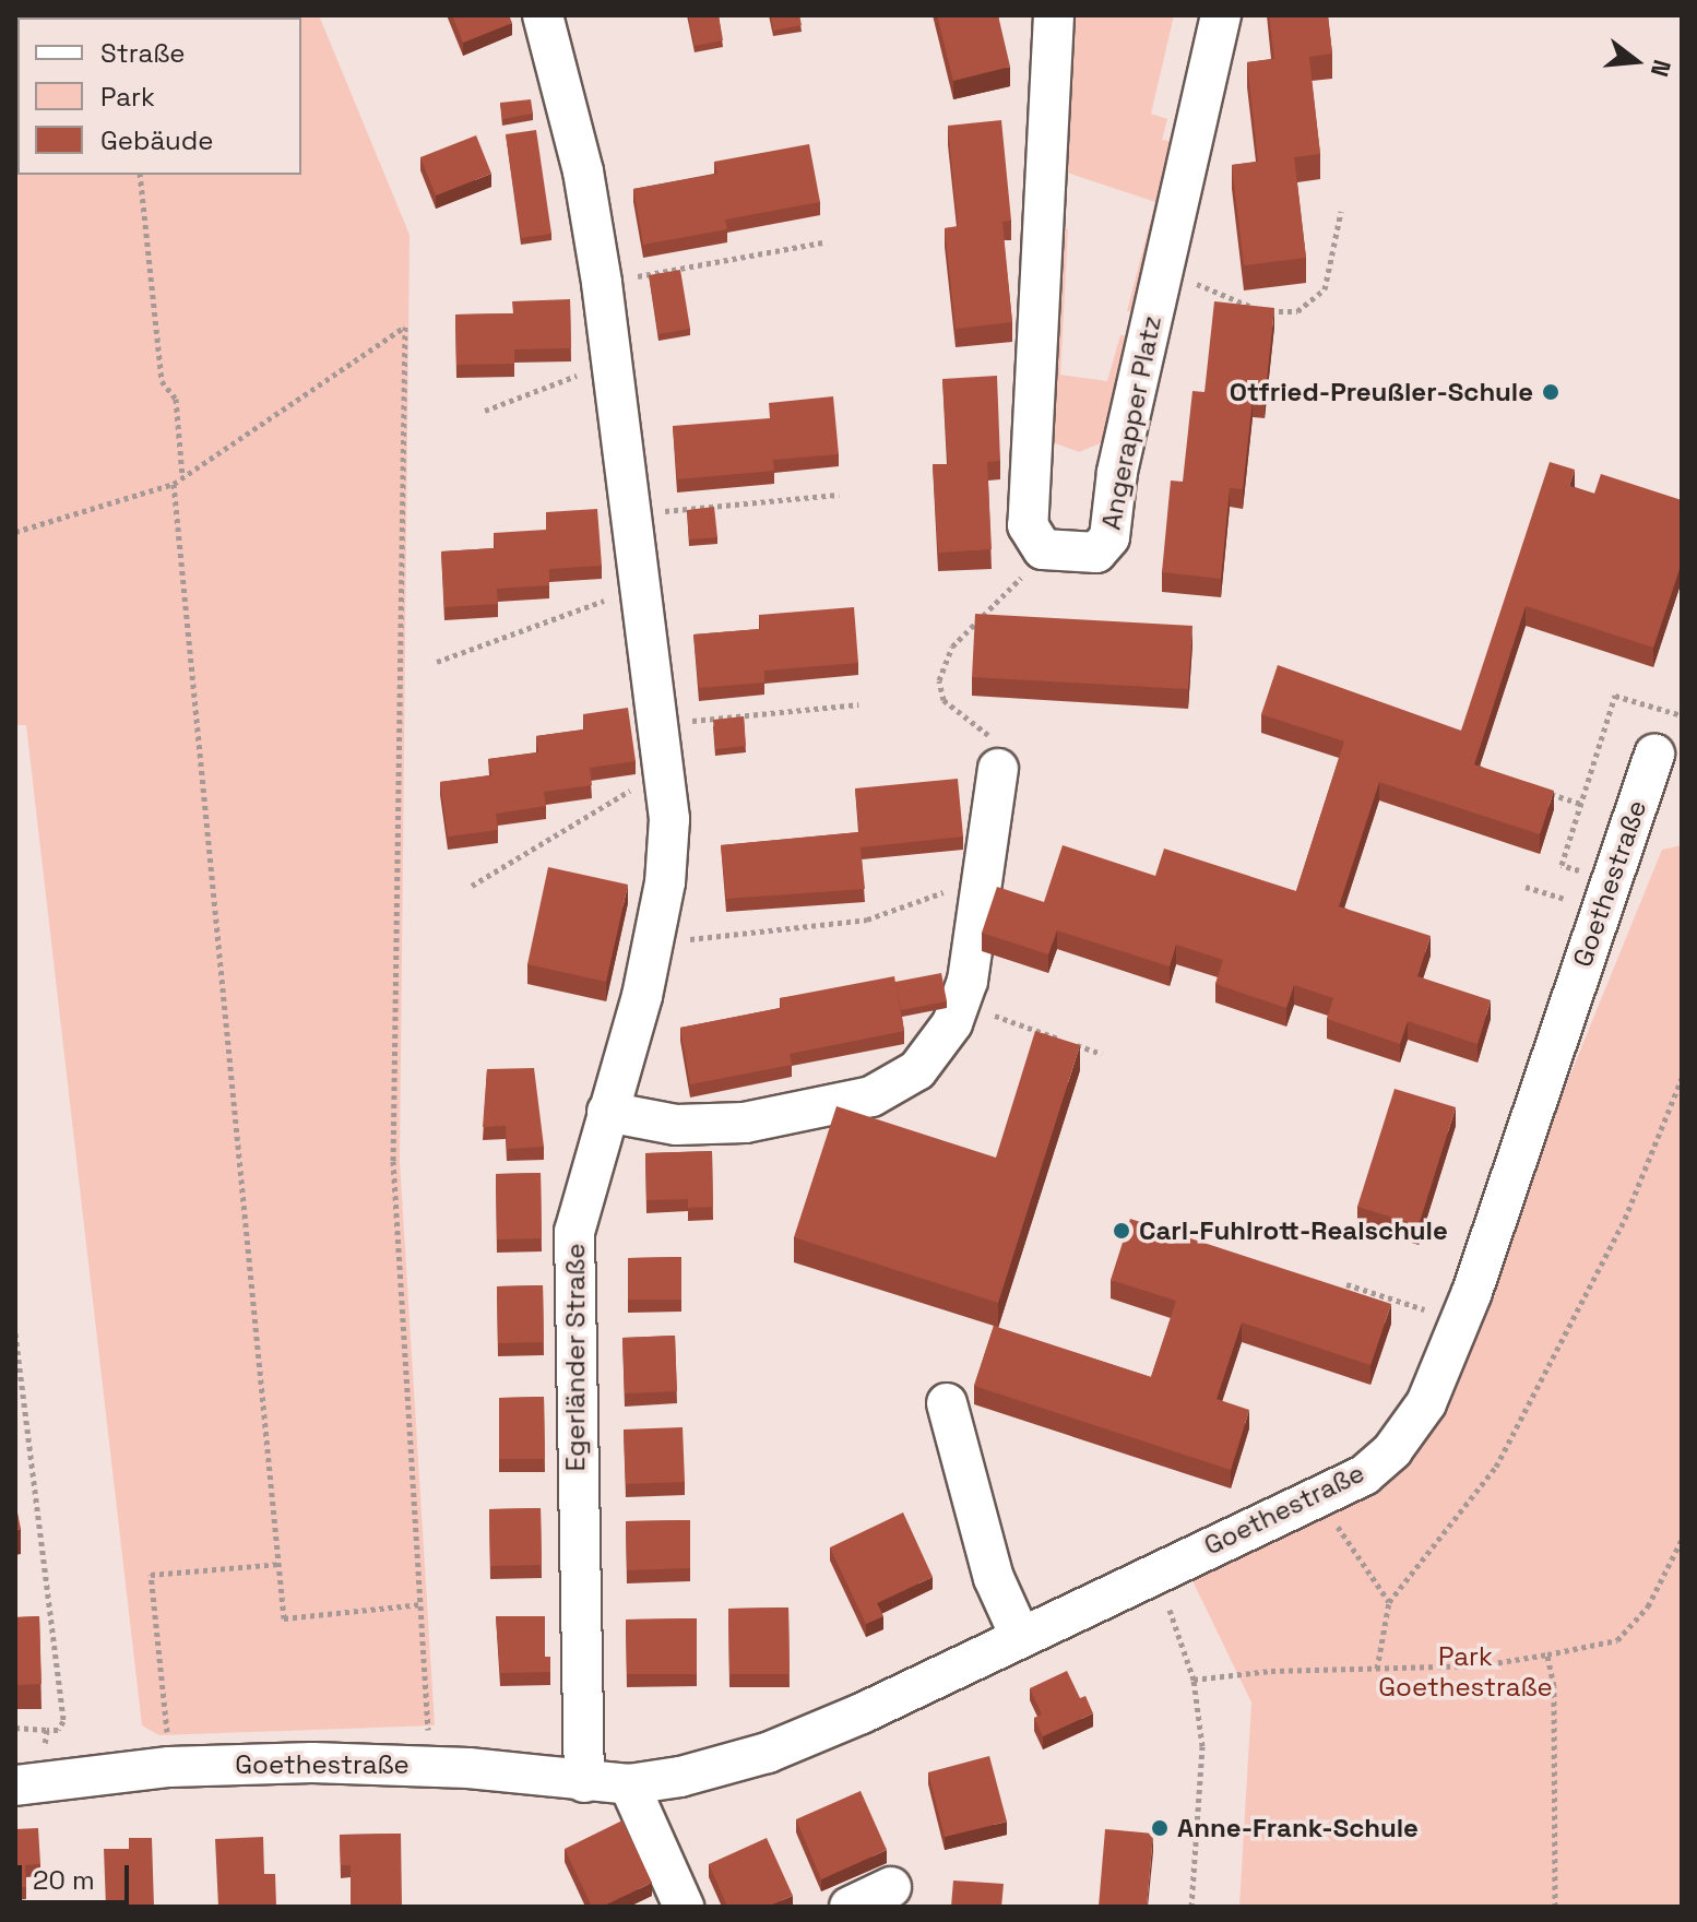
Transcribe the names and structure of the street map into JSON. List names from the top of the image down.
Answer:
{
  "streets": {
    "street": ["Angerapper Platz", "Goethestraße", "Egerländer Straße"]
  },
  "crossings": [
    ["Goethestraße", "Egerländer Straße"]
  ],
  "parks": ["Park Goethestraße"],
  "places": ["Otfried-Preußler-Schule", "Carl-Fuhlrott-Realschule", "Anne-Frank-Schule"],
  "legend": ["Straße", "Park", "Gebäude"],
  "scale_bar": "20 m",
  "north": "right"
}
